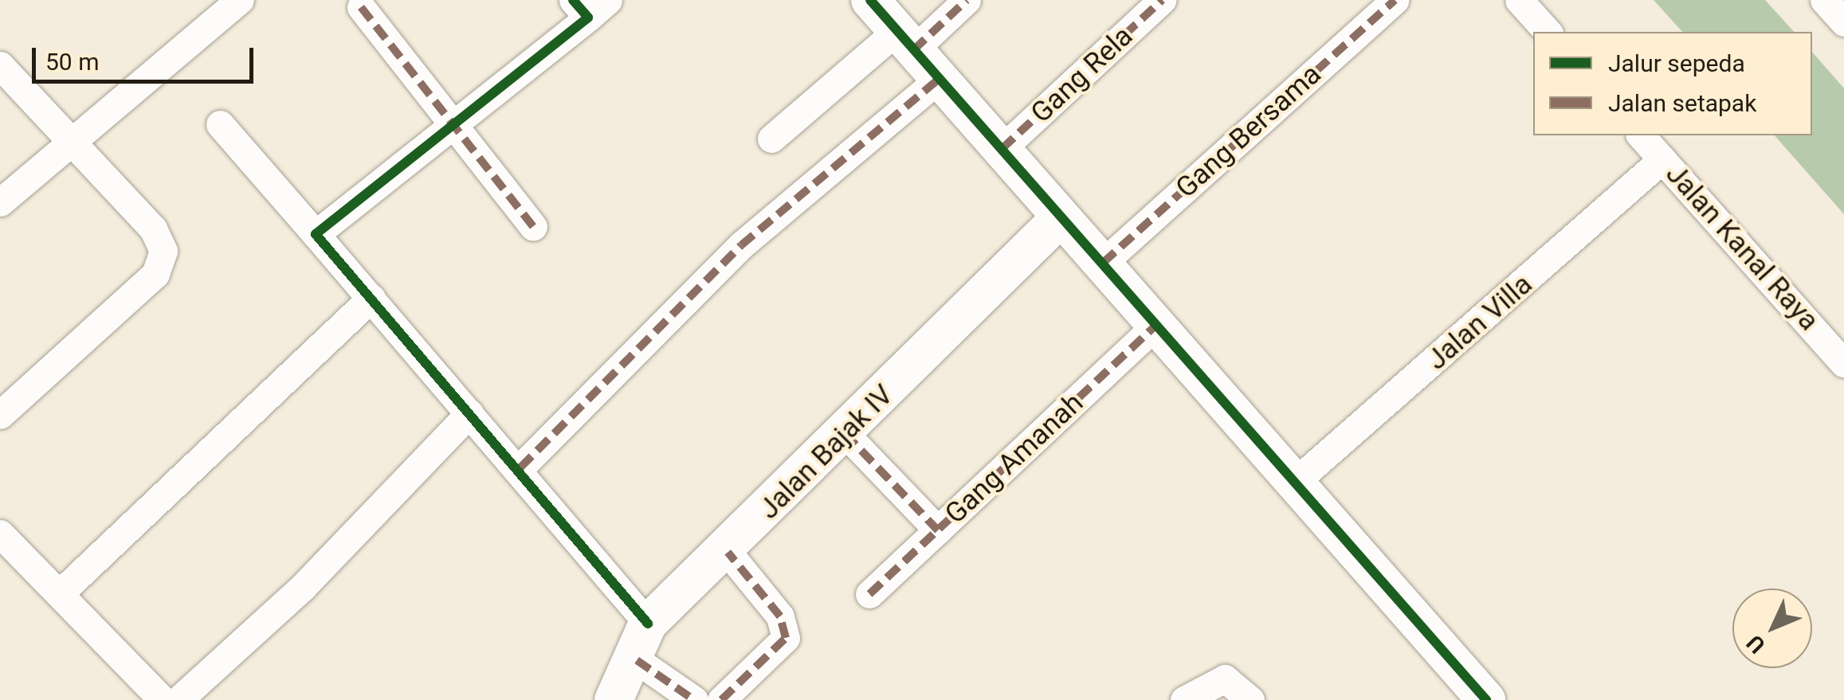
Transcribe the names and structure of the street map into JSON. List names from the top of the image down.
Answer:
{
  "streets": {
    "street": [
      "Gang Rela",
      "Gang Bersama",
      "Jalan Kanal Raya",
      "Jalan Villa",
      "Jalan Bajak IV",
      "Gang Amanah"
    ]
  },
  "crossings": [
    ["Jalan Kanal Raya", "Jalan Villa"]
  ],
  "legend": ["Jalur sepeda", "Jalan setapak"],
  "scale_bar": "50 m",
  "north": "bottom left"
}
